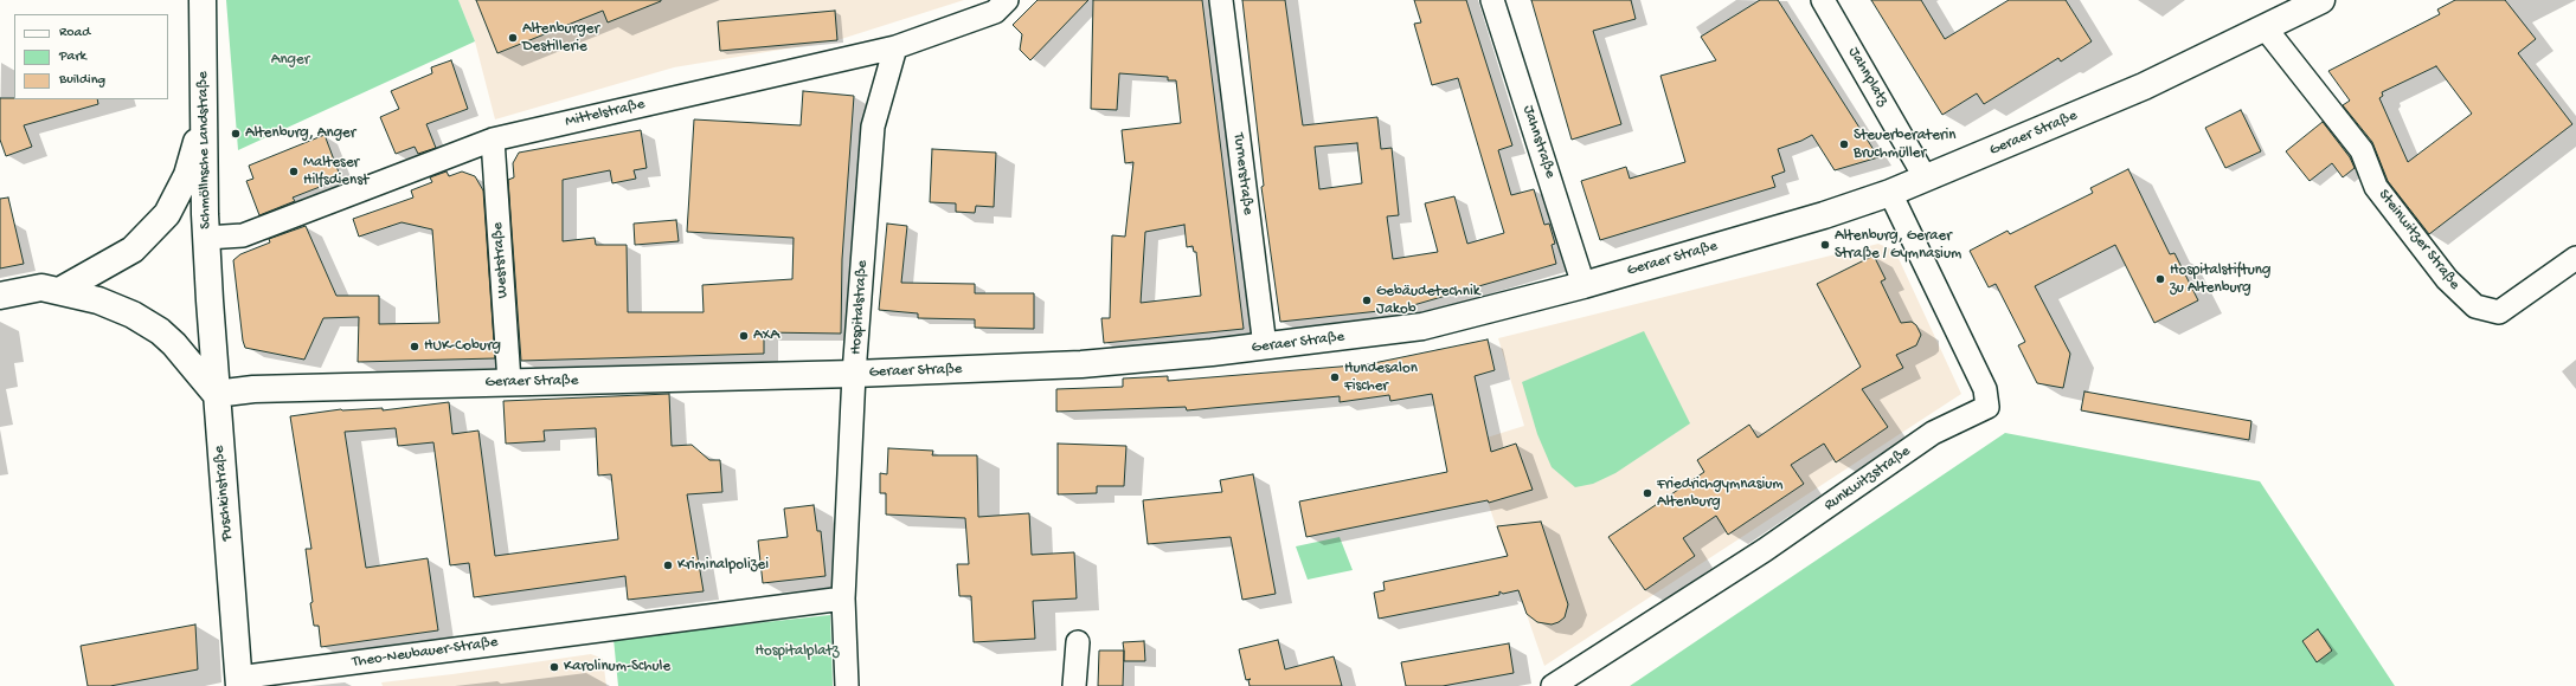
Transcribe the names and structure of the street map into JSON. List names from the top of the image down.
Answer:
{
  "streets": {
    "main road": ["Geraer Straße", "Schmöllnsche Landstraße", "Puschkinstraße"],
    "street": [
      "Jahnplatz",
      "Mittelstraße",
      "Jahnstraße",
      "Turnerstraße",
      "Steinwitzer Straße",
      "Weststraße",
      "Hospitalstraße",
      "Runkwitzstraße",
      "Theo-Neubauer-Straße"
    ]
  },
  "crossings": [
    ["Jahnplatz", "Geraer Straße"],
    ["Mittelstraße", "Schmöllnsche Landstraße"],
    ["Mittelstraße", "Weststraße"],
    ["Mittelstraße", "Hospitalstraße"],
    ["Geraer Straße", "Jahnstraße"],
    ["Geraer Straße", "Turnerstraße"],
    ["Geraer Straße", "Steinwitzer Straße"],
    ["Geraer Straße", "Weststraße"],
    ["Geraer Straße", "Hospitalstraße"],
    ["Geraer Straße", "Runkwitzstraße"],
    ["Geraer Straße", "Puschkinstraße"],
    ["Schmöllnsche Landstraße", "Puschkinstraße"],
    ["Hospitalstraße", "Theo-Neubauer-Straße"],
    ["Puschkinstraße", "Theo-Neubauer-Straße"]
  ],
  "parks": ["Anger", "Hospitalplatz"],
  "places": [
    "Altenburger Destillerie",
    "Altenburg, Anger",
    "Steuerberaterin Bruchmüller",
    "Malteser Hilfsdienst",
    "Altenburg, Geraer Straße / Gymnasium",
    "Hospitalstiftung zu Altenburg",
    "Gebäudetechnik Jakob",
    "AXA",
    "HUK-Coburg",
    "Hundesalon Fischer",
    "Friedrichgymnasium Altenburg",
    "Kriminalpolizei",
    "Karolinum-Schule"
  ],
  "legend": ["Road", "Park", "Building"]
}
